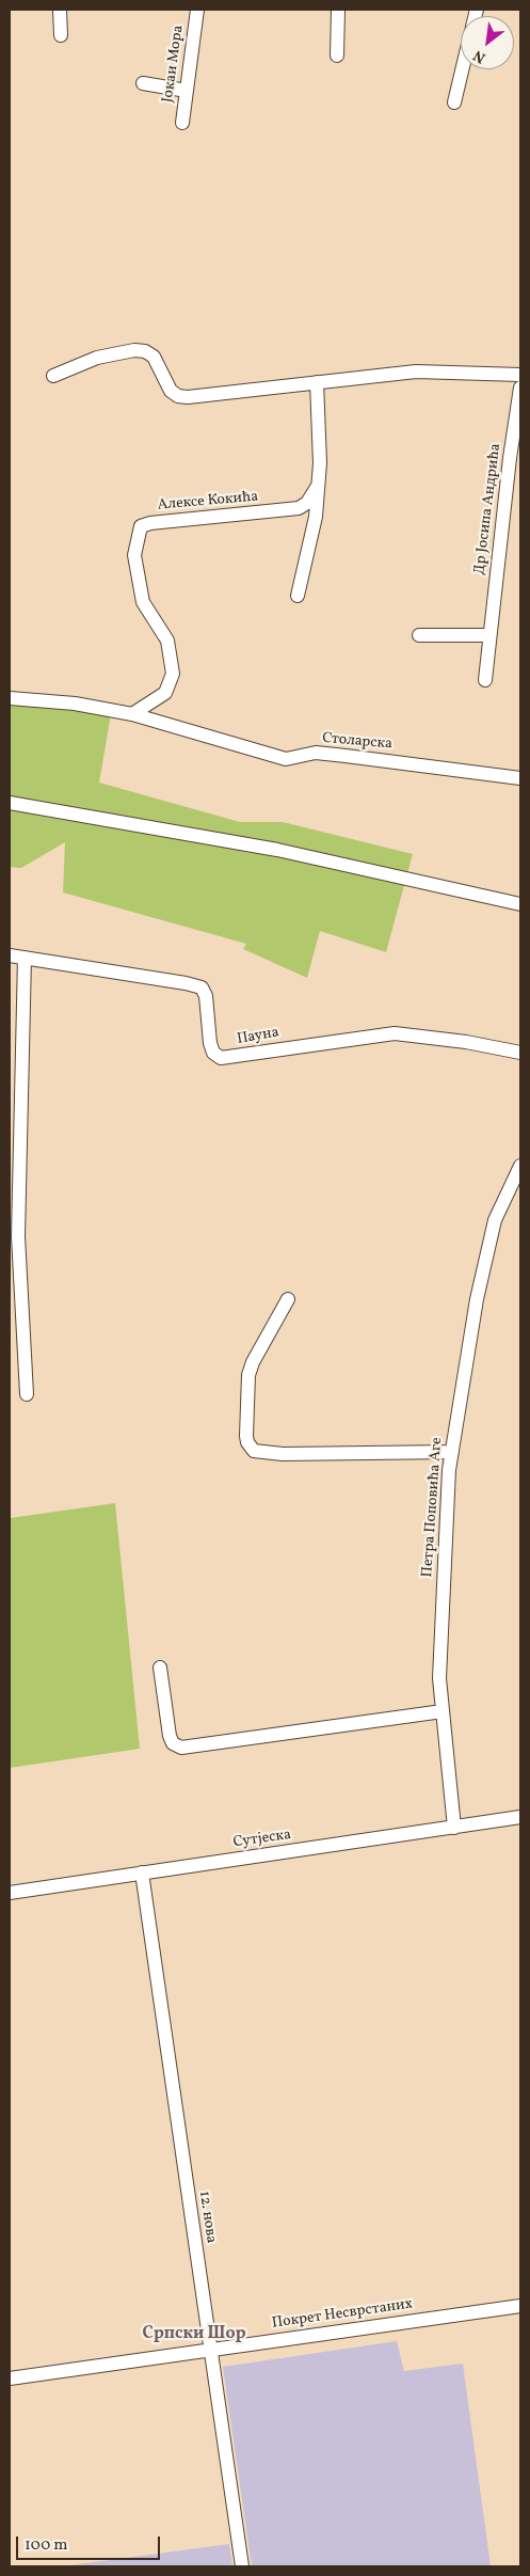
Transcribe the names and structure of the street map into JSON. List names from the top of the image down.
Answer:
{
  "streets": {
    "street": [
      "Јокаи Мора",
      "Алексе Кокића",
      "Др Јосипа Андрића",
      "Столарска",
      "Пауна",
      "Петра Поповића Аге",
      "Сутјеска",
      "12. нова",
      "Покрет Несврстаних"
    ]
  },
  "crossings": [
    ["Алексе Кокића", "Столарска"],
    ["Петра Поповића Аге", "Сутјеска"],
    ["Сутјеска", "12. нова"],
    ["12. нова", "Покрет Несврстаних"]
  ],
  "districts": ["Српски Шор"],
  "scale_bar": "100 m",
  "north": "bottom left"
}
